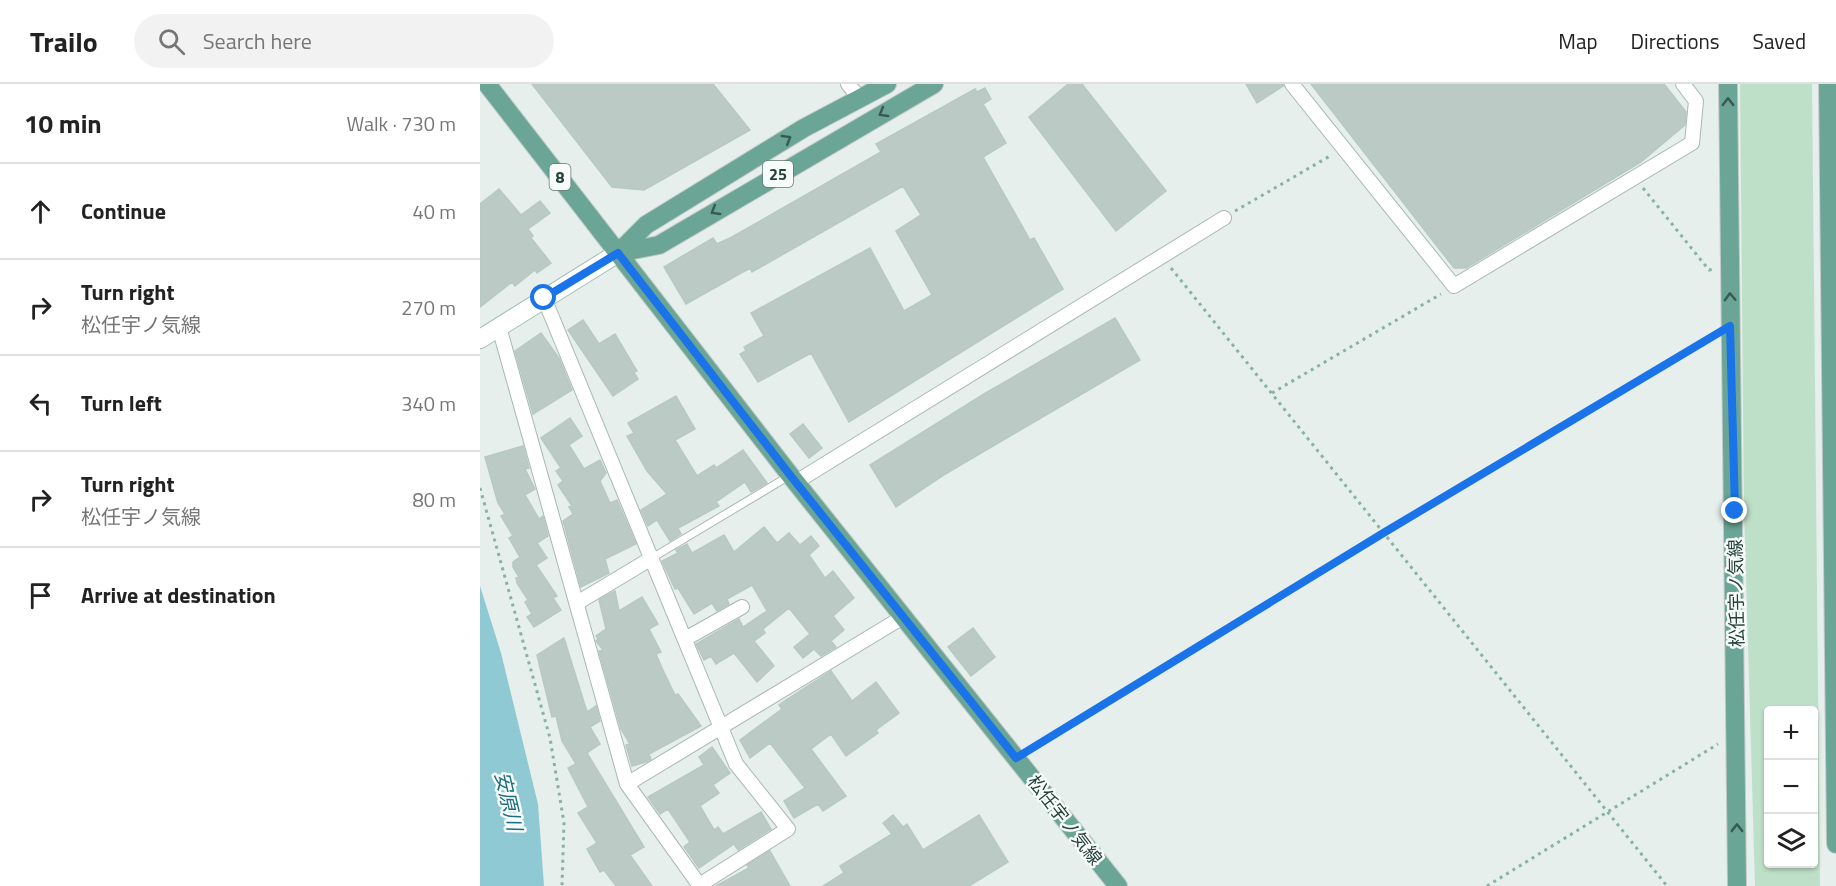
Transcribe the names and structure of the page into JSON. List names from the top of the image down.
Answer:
{
  "streets": {
    "main road": ["25", "8", "松任宇ノ気線"]
  },
  "crossings": [
    ["25", "松任宇ノ気線"]
  ],
  "water": ["安原川"],
  "page": {
    "header": "Trailo",
    "search": "Search here",
    "nav": ["Map", "Directions", "Saved"],
    "heading": ["10 min", "Walk · 730 m"],
    "list": [
      ["Continue", "40 m"],
      ["Turn right", "松任宇ノ気線", "270 m"],
      ["Turn left", "340 m"],
      ["Turn right", "松任宇ノ気線", "80 m"],
      "Arrive at destination"
    ],
    "map_buttons": ["+", "−"]
  }
}
